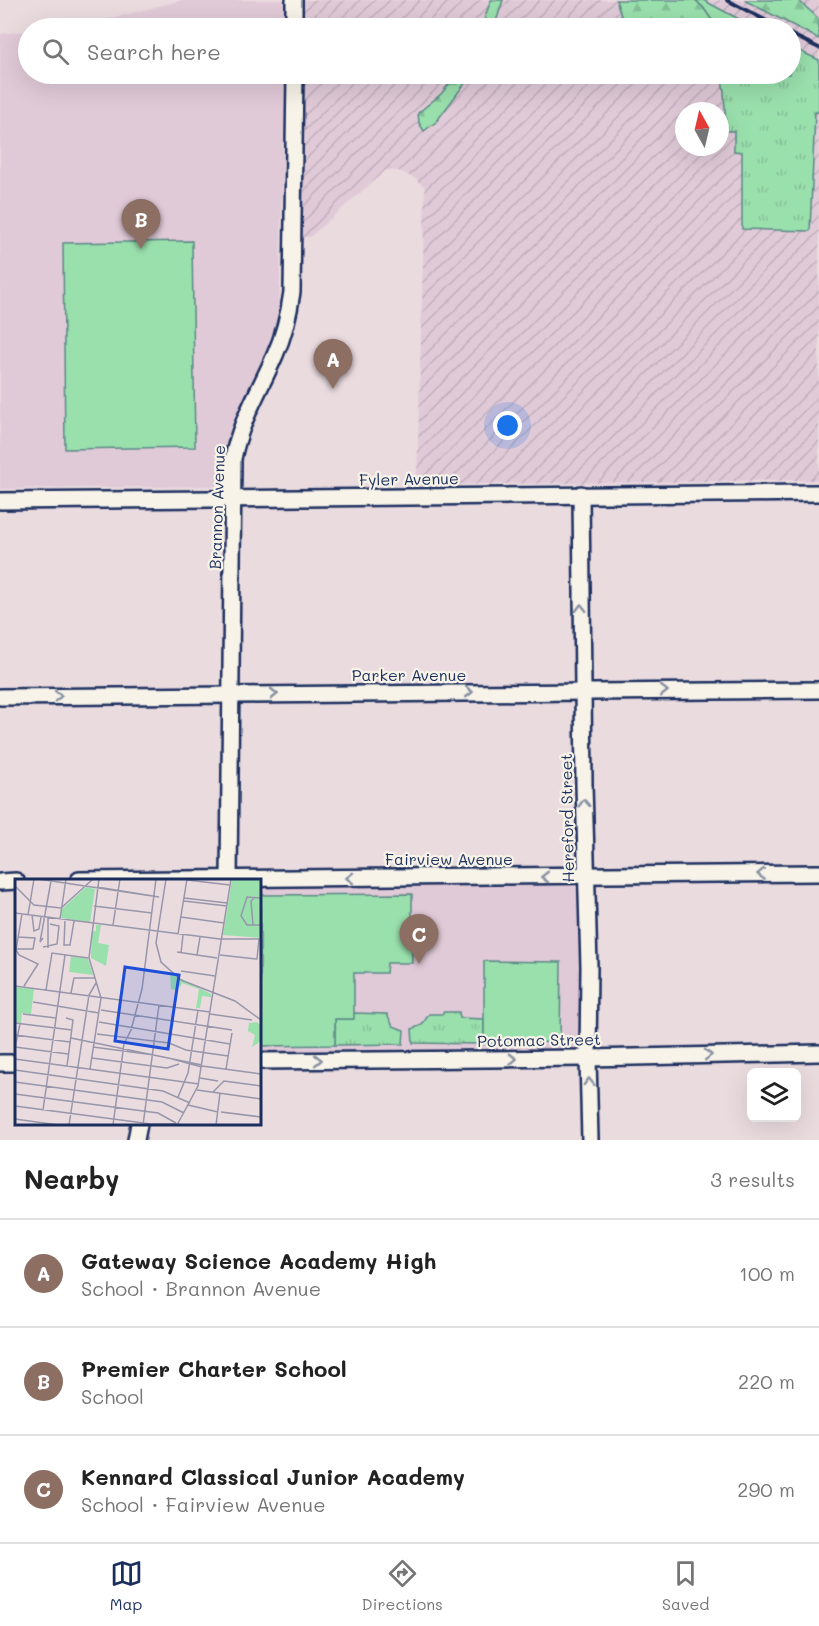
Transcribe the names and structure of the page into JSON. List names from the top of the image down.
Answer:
{
  "streets": {
    "street": [
      "Fyler Avenue",
      "Brannon Avenue",
      "Parker Avenue",
      "Hereford Street",
      "Fairview Avenue",
      "Potomac Street"
    ]
  },
  "crossings": [
    ["Fyler Avenue", "Brannon Avenue"],
    ["Fyler Avenue", "Hereford Street"],
    ["Brannon Avenue", "Parker Avenue"],
    ["Brannon Avenue", "Fairview Avenue"],
    ["Parker Avenue", "Hereford Street"],
    ["Hereford Street", "Fairview Avenue"],
    ["Hereford Street", "Potomac Street"]
  ],
  "one_way": [
    "Parker Avenue",
    "Hereford Street",
    "Fairview Avenue",
    "Potomac Street"
  ],
  "north": "top",
  "page": {
    "search": "Search here",
    "pins": ["B", "A", "C"],
    "heading": ["Nearby", "3 results"],
    "list": [
      {
        "mark": "A",
        "name": "Gateway Science Academy High",
        "note": "School · Brannon Avenue",
        "value": "100 m"
      },
      {
        "mark": "B",
        "name": "Premier Charter School",
        "note": "School",
        "value": "220 m"
      },
      {
        "mark": "C",
        "name": "Kennard Classical Junior Academy",
        "note": "School · Fairview Avenue",
        "value": "290 m"
      }
    ],
    "nav": ["Map", "Directions", "Saved"]
  }
}
